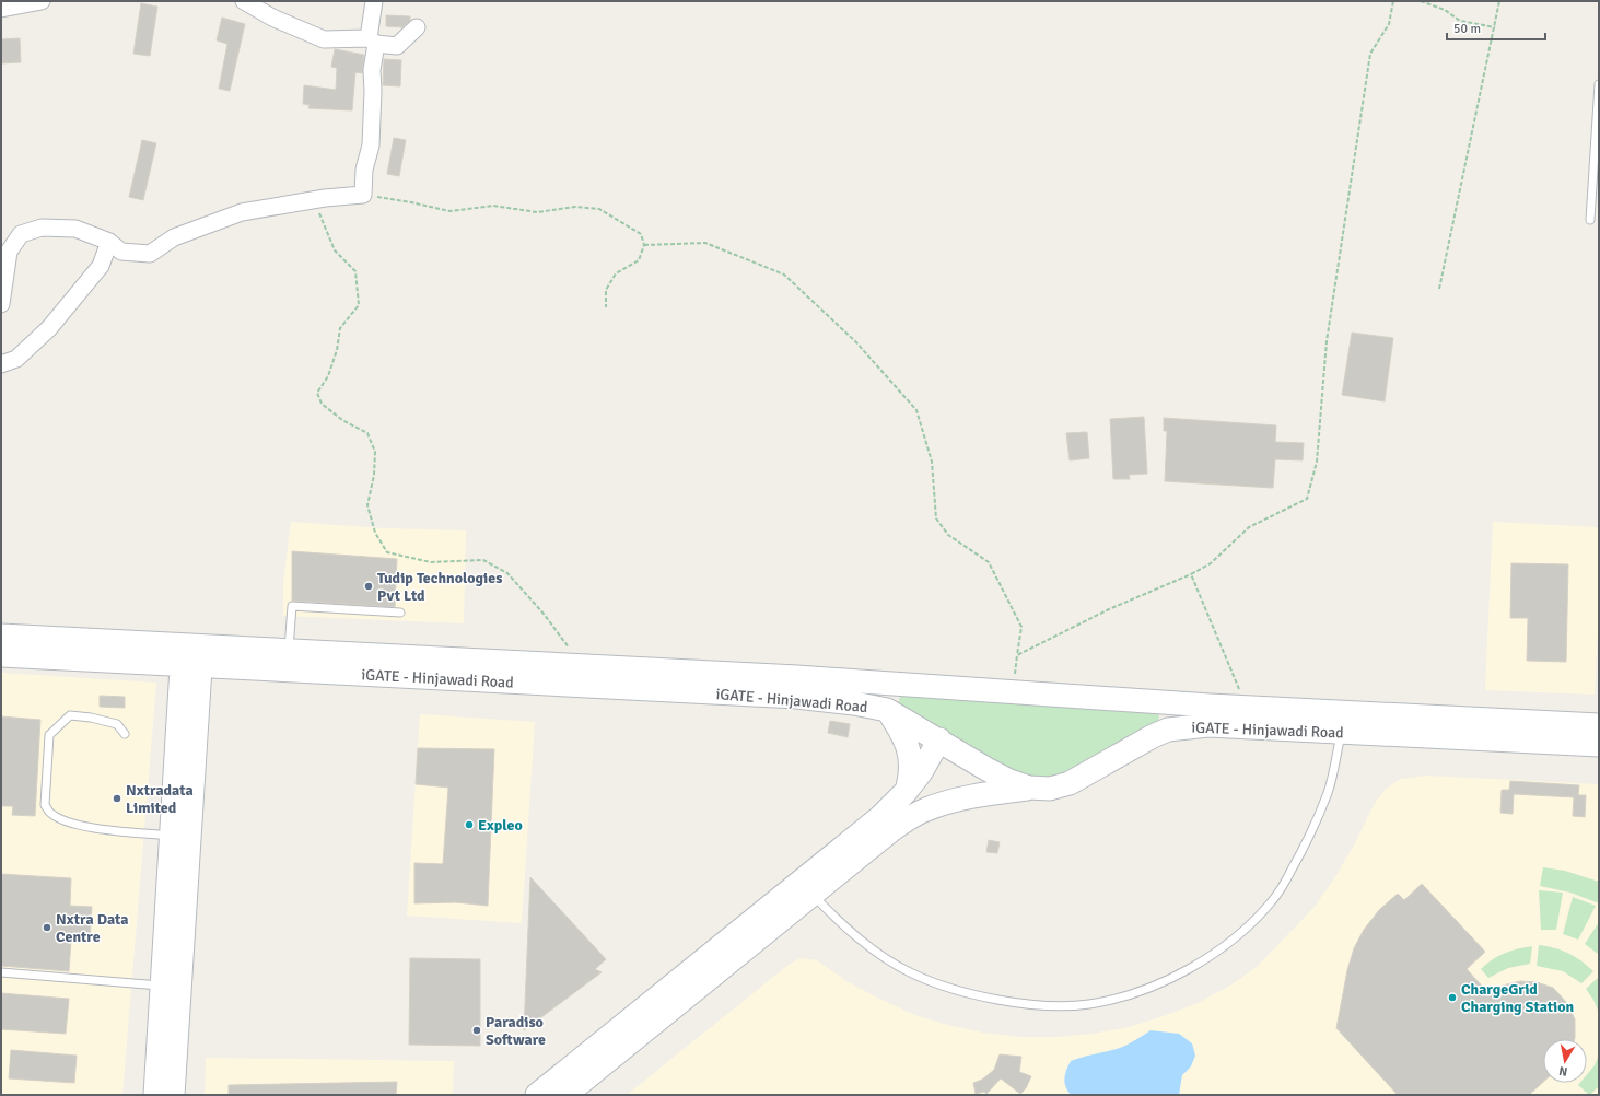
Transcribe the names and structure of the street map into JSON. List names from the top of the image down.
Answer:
{
  "streets": {
    "main road": ["iGATE - Hinjawadi Road"]
  },
  "places": [
    "Tudip Technologies Pvt Ltd",
    "Nxtradata Limited",
    "Expleo",
    "Nxtra Data Centre",
    "ChargeGrid Charging Station",
    "Paradiso Software"
  ],
  "scale_bar": "50 m",
  "north": "bottom"
}
